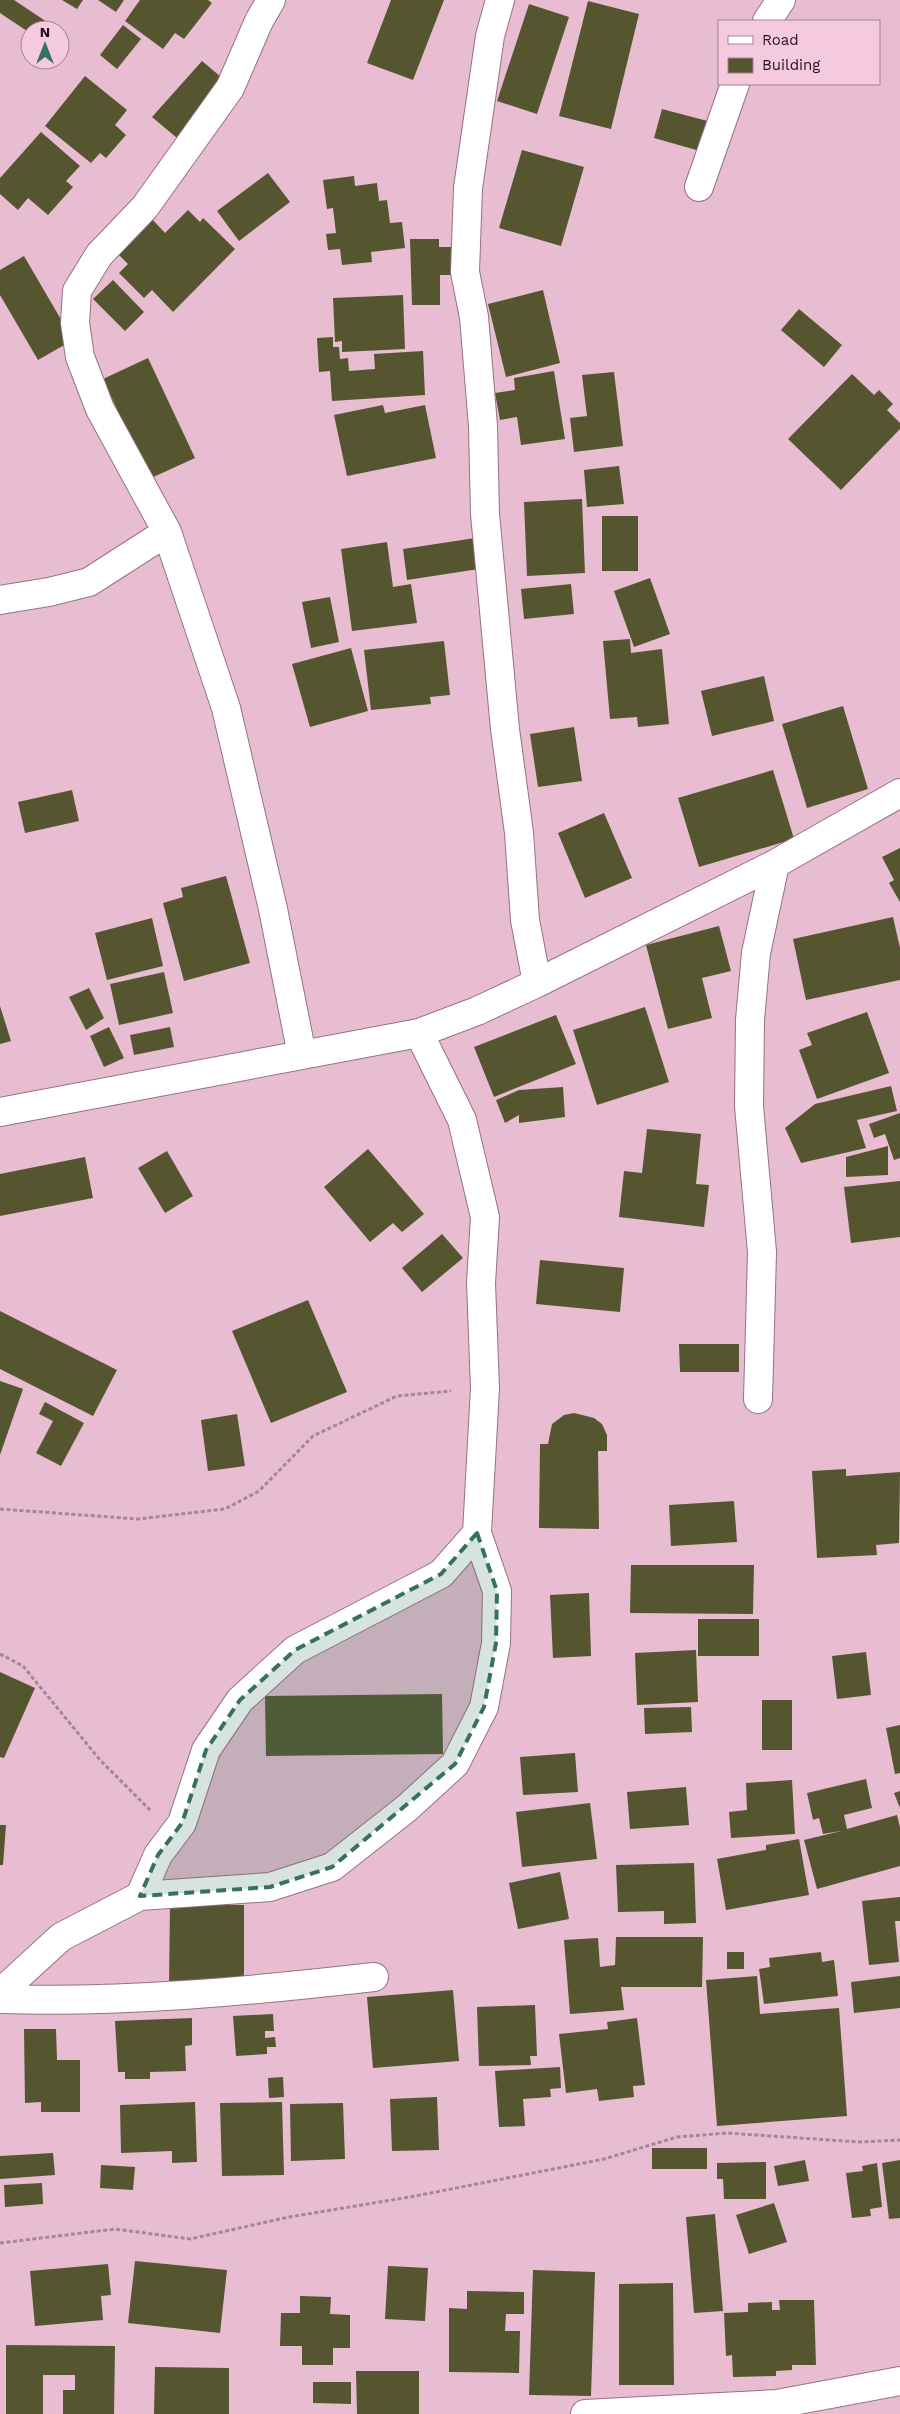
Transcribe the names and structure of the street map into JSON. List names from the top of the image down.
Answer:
{
  "legend": ["Road", "Building"],
  "north": "top"
}
